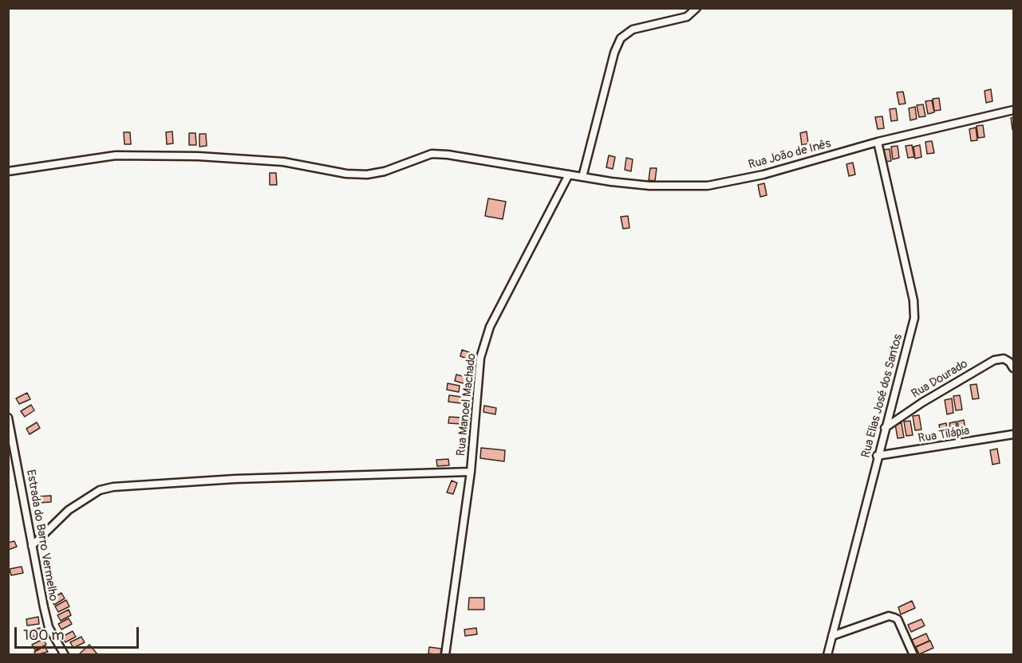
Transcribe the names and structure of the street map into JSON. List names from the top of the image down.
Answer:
{
  "streets": {
    "street": [
      "Rua João de Inês",
      "Rua Dourado",
      "Rua Elias José dos Santos",
      "Rua Manoel Machado",
      "Rua Tilápia",
      "Estrada do Barro Vermelho"
    ]
  },
  "crossings": [
    ["Rua João de Inês", "Rua Elias José dos Santos"],
    ["Rua João de Inês", "Rua Manoel Machado"],
    ["Rua Dourado", "Rua Elias José dos Santos"],
    ["Rua Elias José dos Santos", "Rua Tilápia"]
  ],
  "scale_bar": "100 m"
}
